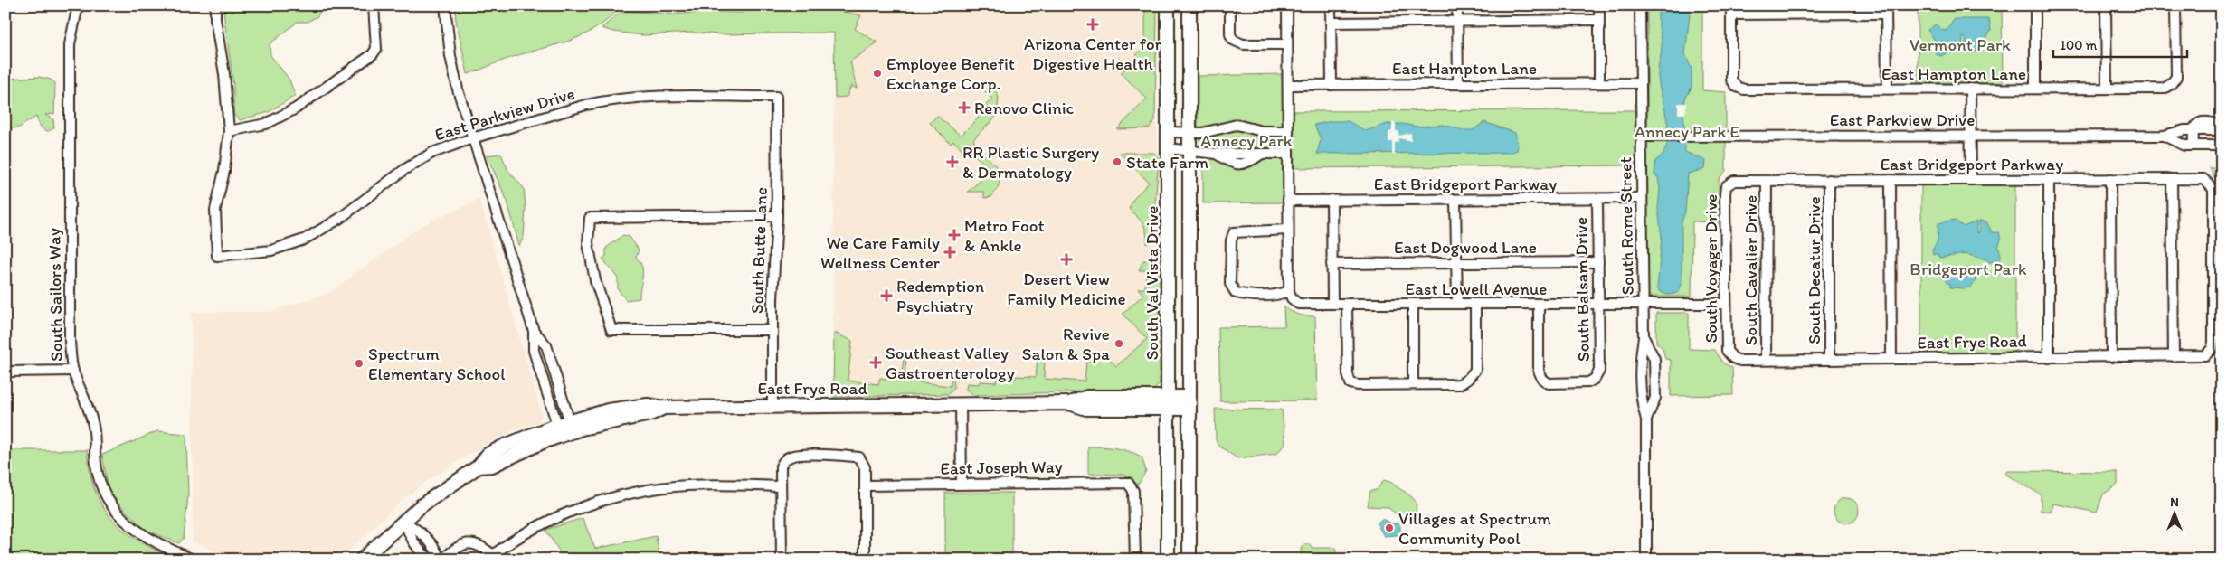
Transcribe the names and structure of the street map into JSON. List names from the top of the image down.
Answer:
{
  "streets": {
    "main road": ["South Val Vista Drive", "East Frye Road"],
    "street": [
      "East Hampton Lane",
      "East Parkview Drive",
      "East Bridgeport Parkway",
      "South Rome Street",
      "East Dogwood Lane",
      "South Butte Lane",
      "South Voyager Drive",
      "South Cavalier Drive",
      "South Decatur Drive",
      "East Lowell Avenue",
      "South Balsam Drive",
      "South Sailors Way",
      "East Joseph Way"
    ]
  },
  "crossings": [
    ["East Hampton Lane", "South Rome Street"],
    ["East Parkview Drive", "South Rome Street"],
    ["East Parkview Drive", "South Butte Lane"],
    ["East Bridgeport Parkway", "South Rome Street"],
    ["East Bridgeport Parkway", "South Voyager Drive"],
    ["East Bridgeport Parkway", "South Cavalier Drive"],
    ["East Bridgeport Parkway", "South Decatur Drive"],
    ["East Bridgeport Parkway", "South Balsam Drive"],
    ["East Bridgeport Parkway", "East Frye Road"],
    ["South Rome Street", "East Lowell Avenue"],
    ["East Dogwood Lane", "South Balsam Drive"],
    ["South Butte Lane", "East Frye Road"],
    ["South Voyager Drive", "East Lowell Avenue"],
    ["South Voyager Drive", "East Frye Road"],
    ["South Cavalier Drive", "East Frye Road"],
    ["South Decatur Drive", "East Frye Road"],
    ["South Val Vista Drive", "East Frye Road"],
    ["East Lowell Avenue", "South Balsam Drive"]
  ],
  "parks": [
    "Vermont Park",
    "Annecy Park E",
    "Annecy Park",
    "Bridgeport Park"
  ],
  "places": {
    "health": [
      "Arizona Center for Digestive Health",
      "Renovo Clinic",
      "RR Plastic Surgery & Dermatology",
      "Metro Foot & Ankle",
      "We Care Family Wellness Center",
      "Desert View Family Medicine",
      "Redemption Psychiatry",
      "Southeast Valley Gastroenterology"
    ],
    "other": [
      "Employee Benefit Exchange Corp.",
      "State Farm",
      "Revive Salon & Spa",
      "Spectrum Elementary School",
      "Villages at Spectrum Community Pool"
    ]
  },
  "scale_bar": "100 m",
  "north": "top"
}
